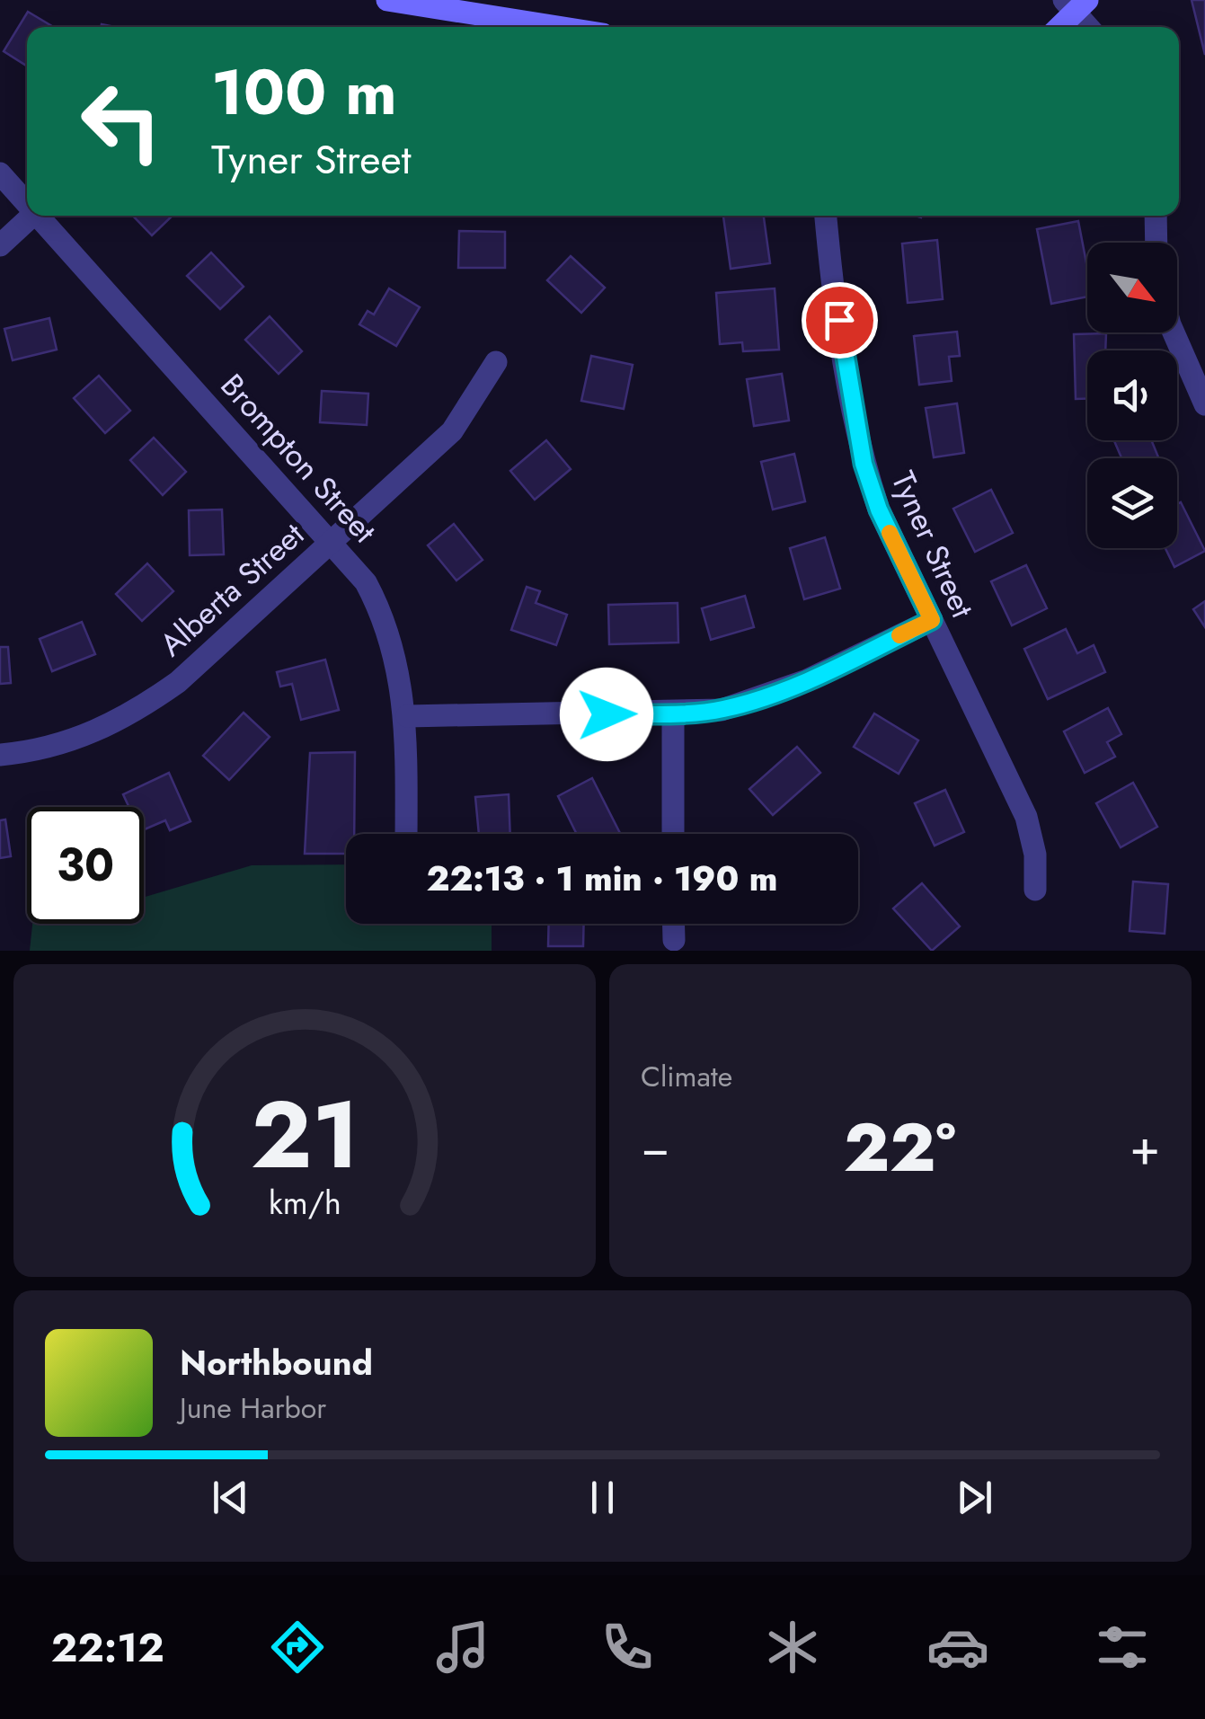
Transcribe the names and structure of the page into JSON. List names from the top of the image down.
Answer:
{
  "streets": {
    "street": ["Brompton Street", "Tyner Street", "Alberta Street"]
  },
  "crossings": [
    ["Brompton Street", "Alberta Street"]
  ],
  "north": "bottom right",
  "page": {
    "turn": ["100 m", "Tyner Street"],
    "limit": "30",
    "trip": "22:13 · 1 min · 190 m",
    "tile": "Climate",
    "heat": ["−", "22°", "+"],
    "song": ["Northbound", "June Harbor"],
    "tabs": "22:12",
    "gauge": ["21", "km/h"]
  }
}
